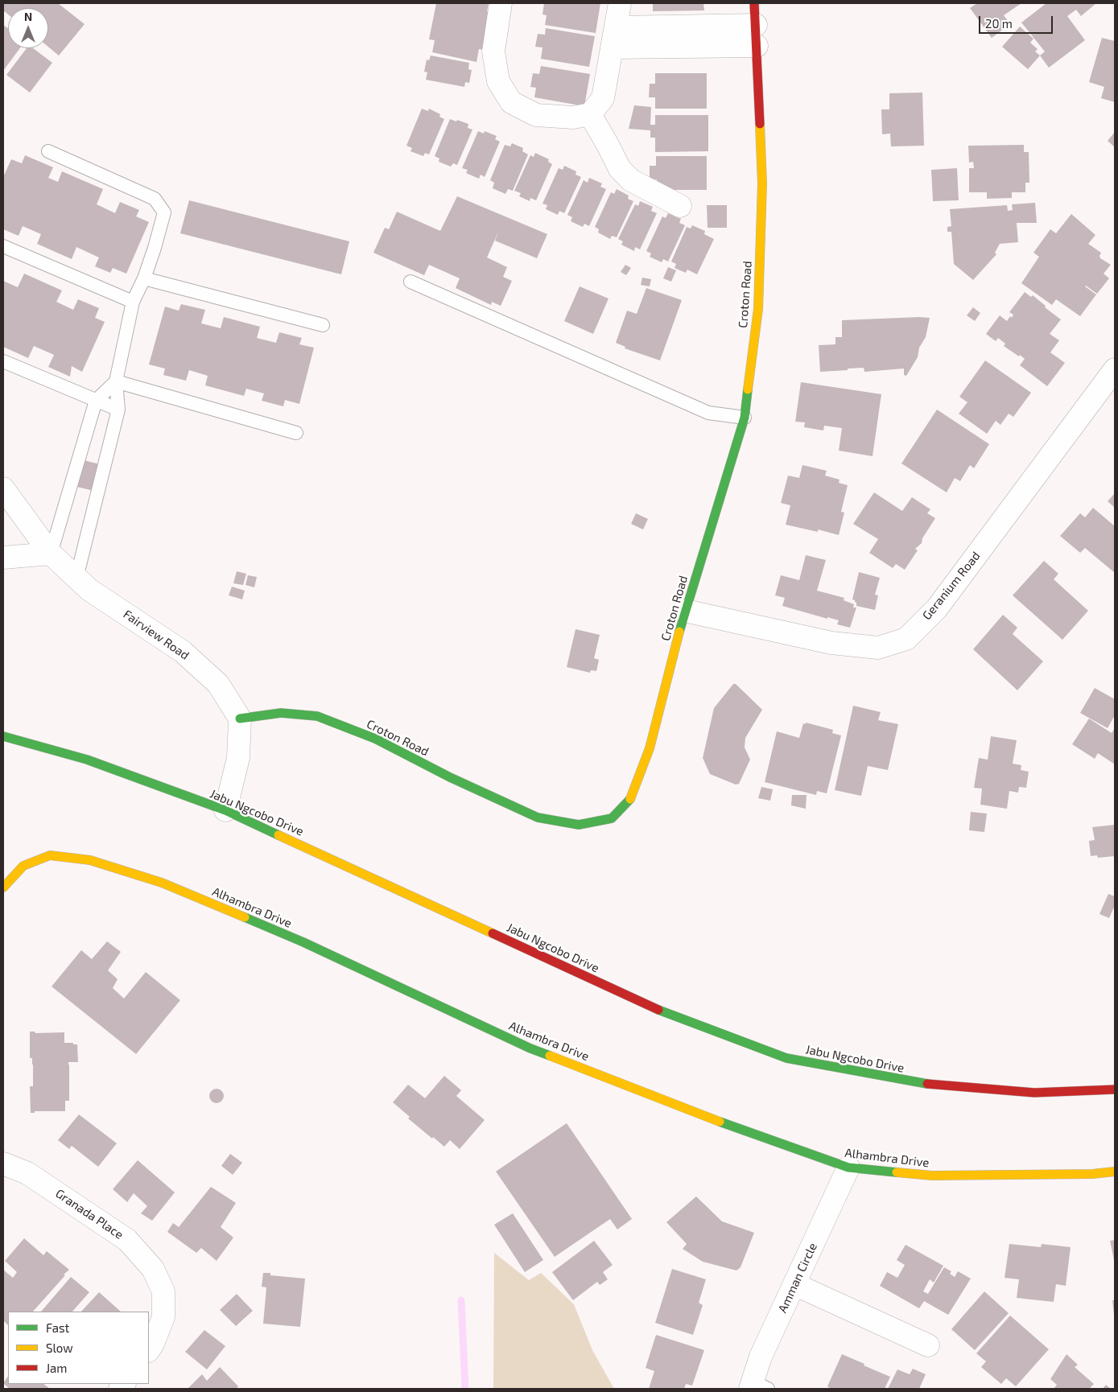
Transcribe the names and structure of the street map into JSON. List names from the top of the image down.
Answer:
{
  "streets": {
    "street": [
      "Croton Road",
      "Geranium Road",
      "Fairview Road",
      "Jabu Ngcobo Drive",
      "Alhambra Drive",
      "Granada Place",
      "Amman Circle"
    ]
  },
  "crossings": [
    ["Croton Road", "Geranium Road"],
    ["Croton Road", "Fairview Road"],
    ["Alhambra Drive", "Amman Circle"]
  ],
  "legend": ["Fast", "Slow", "Jam"],
  "scale_bar": "20 m",
  "north": "top"
}
